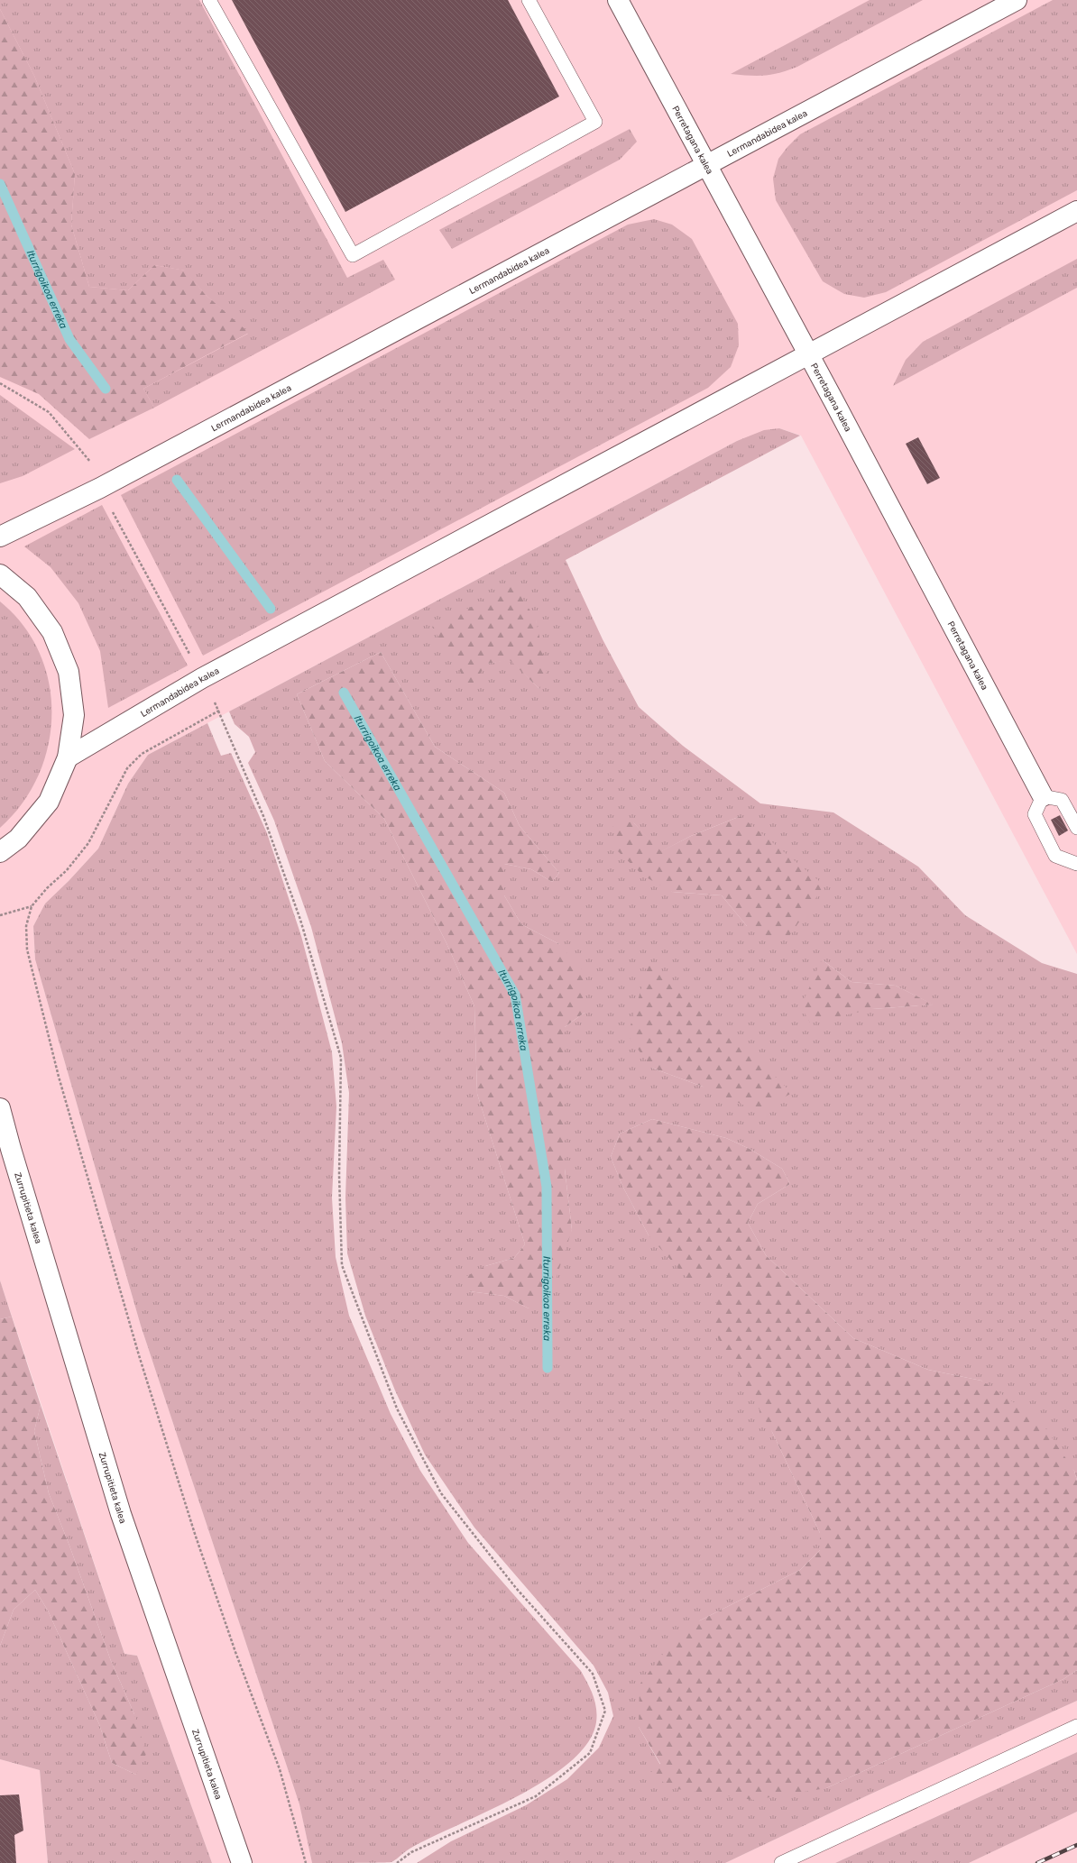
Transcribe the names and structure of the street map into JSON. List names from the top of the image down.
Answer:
{
  "streets": {
    "street": ["Lermandabidea kalea", "Perretagana kalea", "Zurrupitieta kalea"]
  },
  "crossings": [
    ["Lermandabidea kalea", "Perretagana kalea"]
  ],
  "water": ["Iturrigoikoa erreka"]
}
